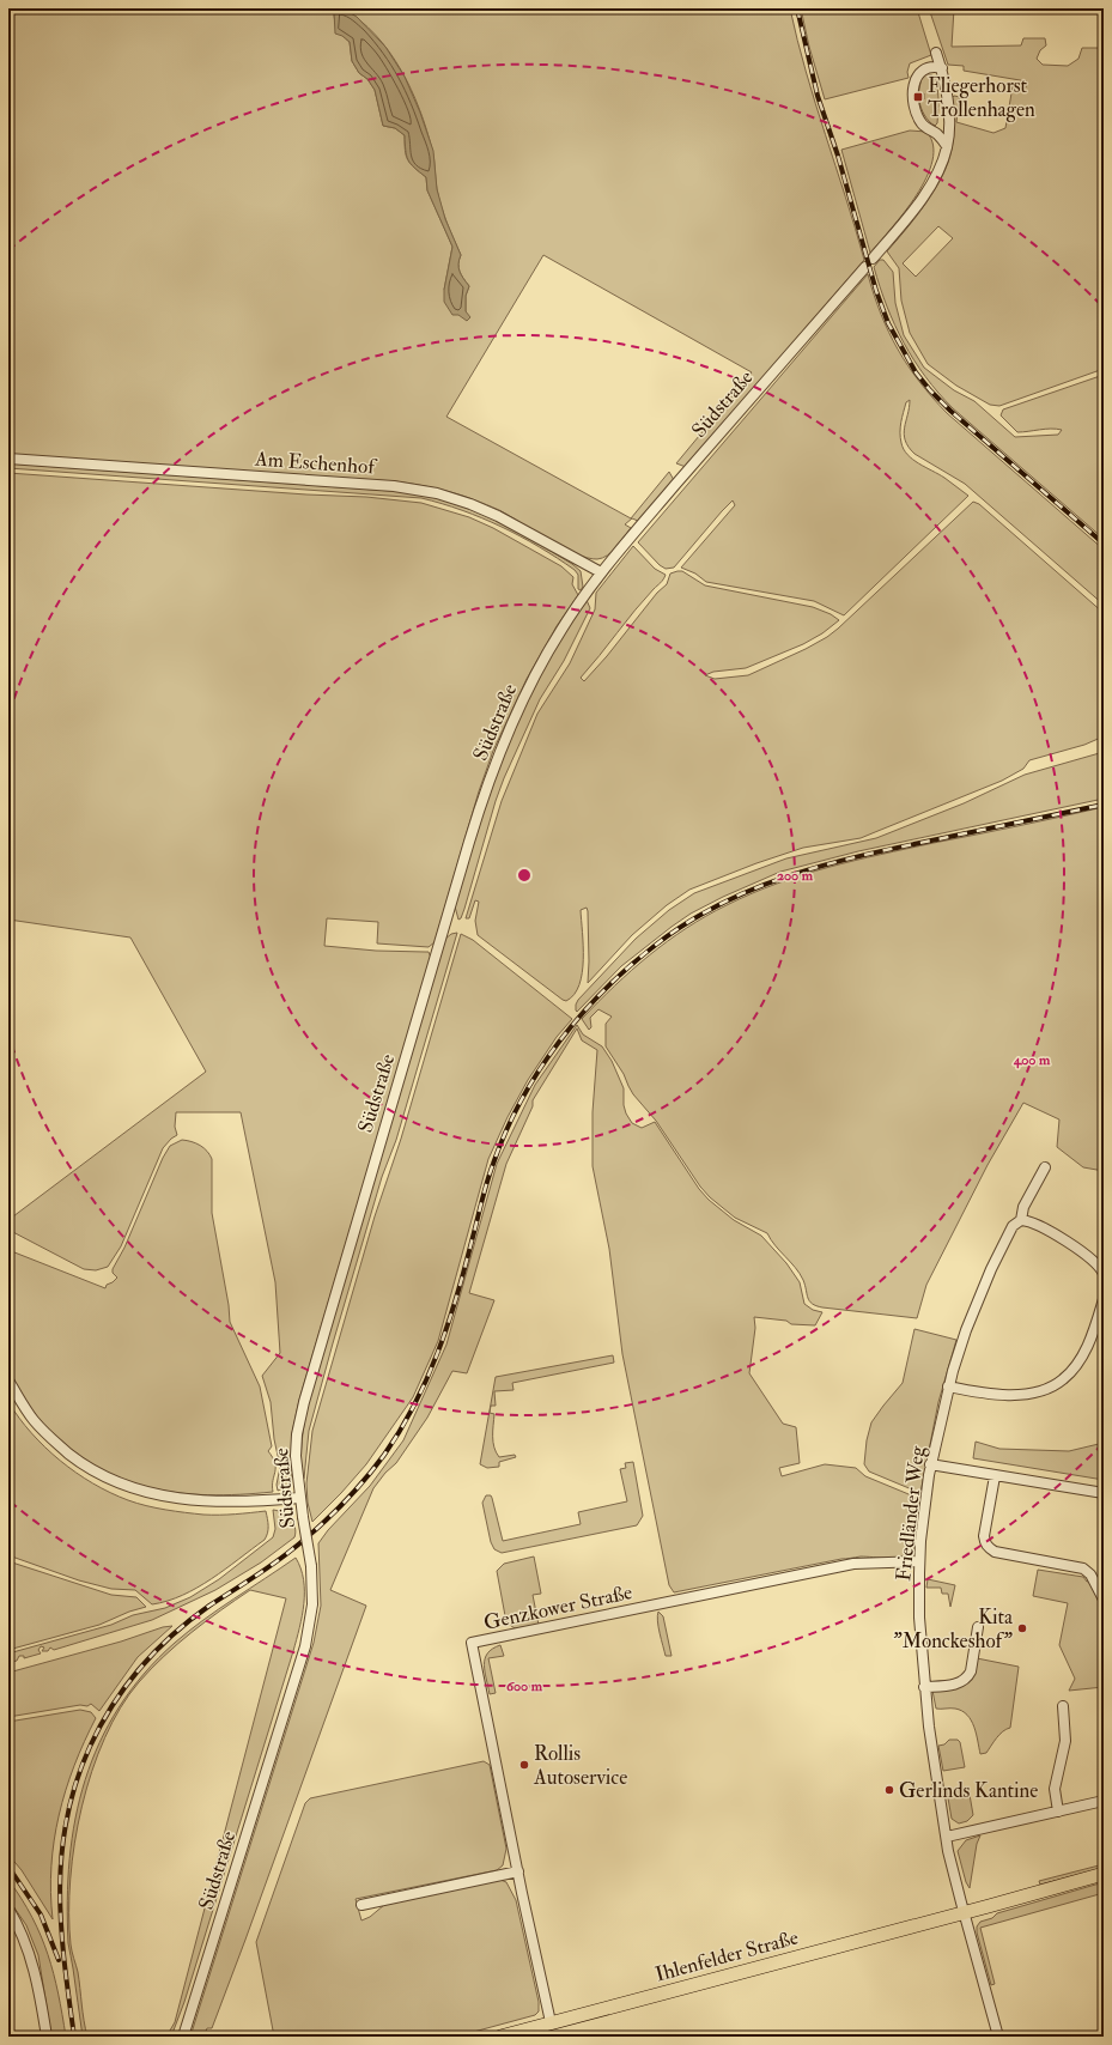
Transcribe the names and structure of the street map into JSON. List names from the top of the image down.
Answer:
{
  "streets": {
    "main road": ["Ihlenfelder Straße"],
    "street": [
      "Südstraße",
      "Am Eschenhof",
      "Friedländer Weg",
      "Genzkower Straße"
    ]
  },
  "crossings": [
    ["Südstraße", "Am Eschenhof"],
    ["Friedländer Weg", "Genzkower Straße"],
    ["Friedländer Weg", "Ihlenfelder Straße"],
    ["Genzkower Straße", "Ihlenfelder Straße"]
  ],
  "places": {
    "transit": ["Fliegerhorst Trollenhagen"],
    "other": ["Kita \"Monckeshof\"", "Rollis Autoservice", "Gerlinds Kantine"]
  },
  "rings": ["200 m", "400 m", "600 m"]
}
